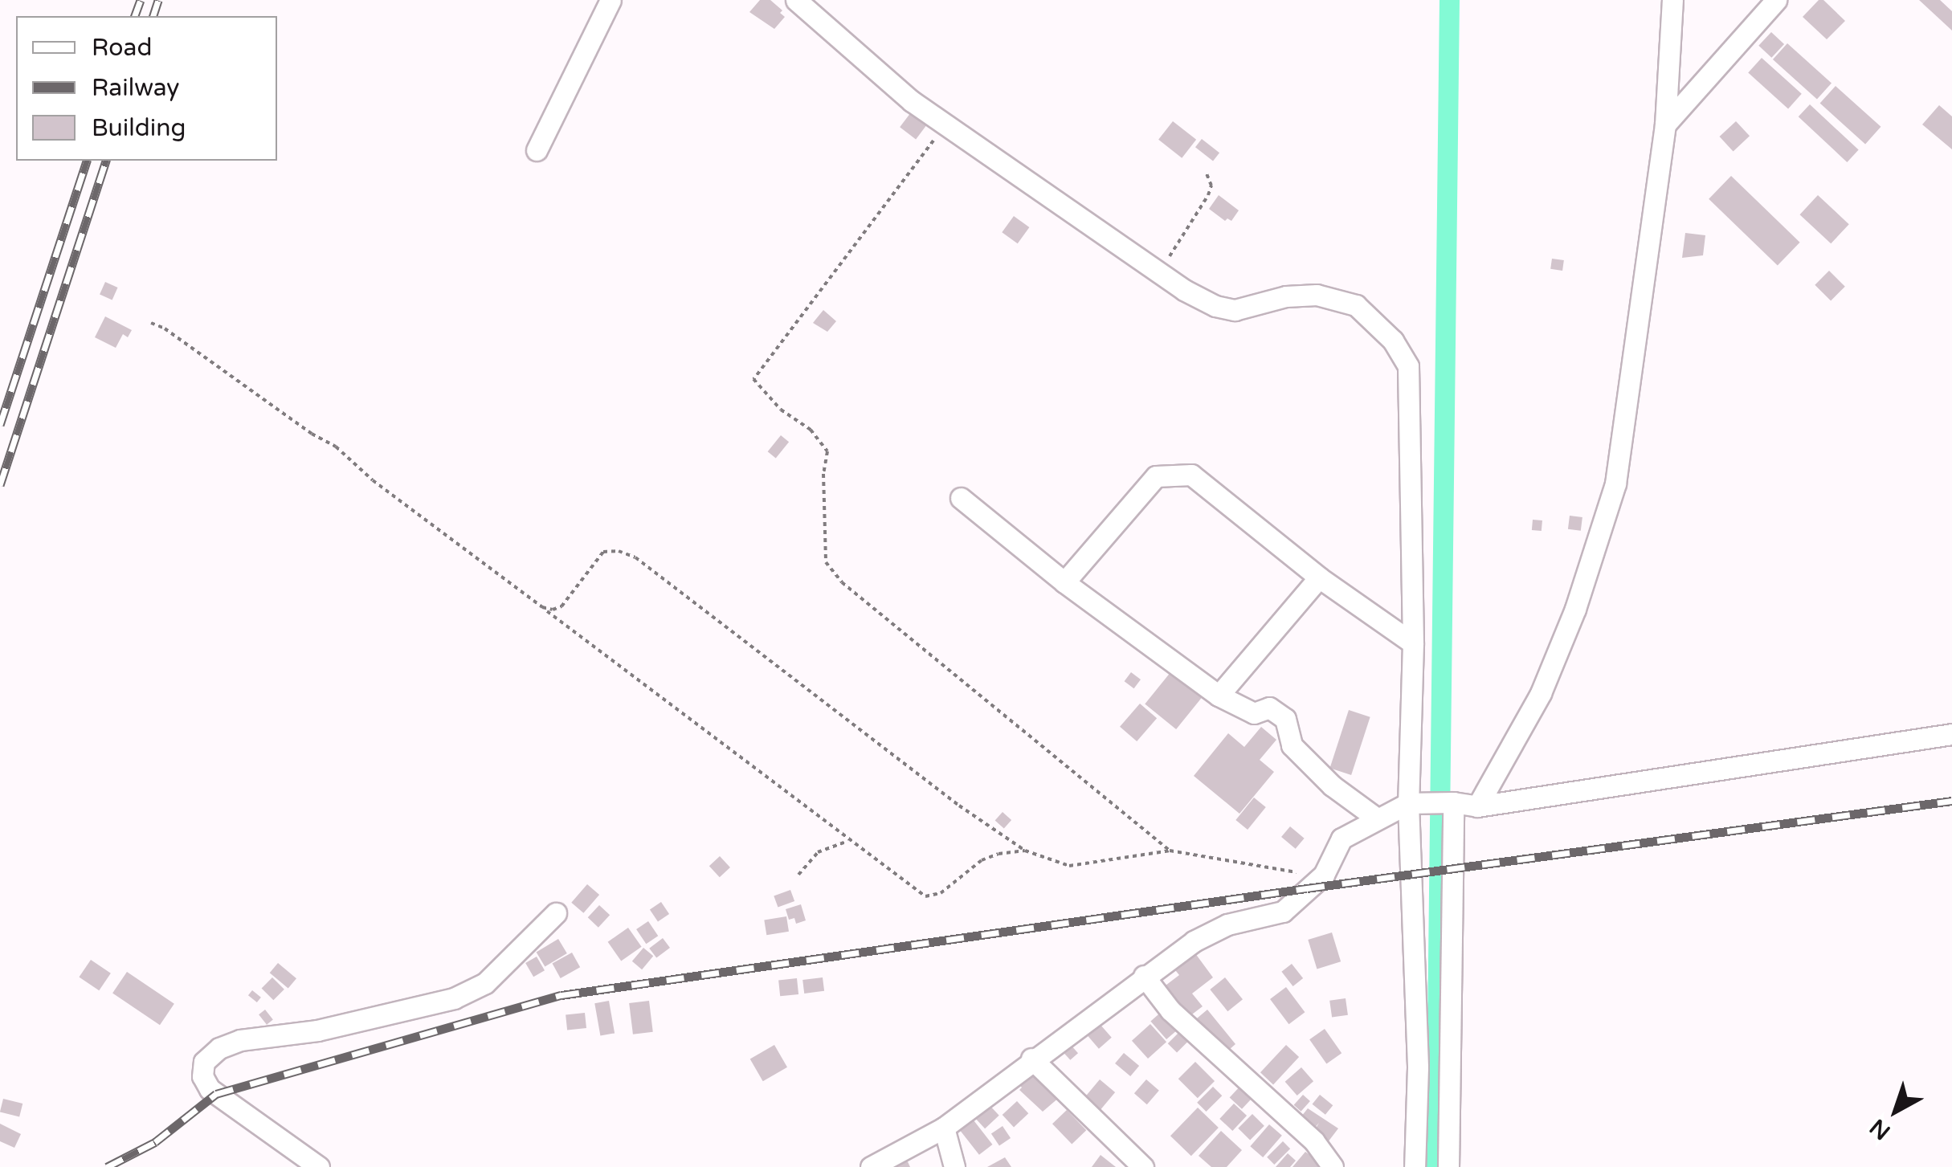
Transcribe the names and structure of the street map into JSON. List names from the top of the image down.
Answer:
{
  "legend": ["Road", "Railway", "Building"],
  "north": "bottom left"
}
